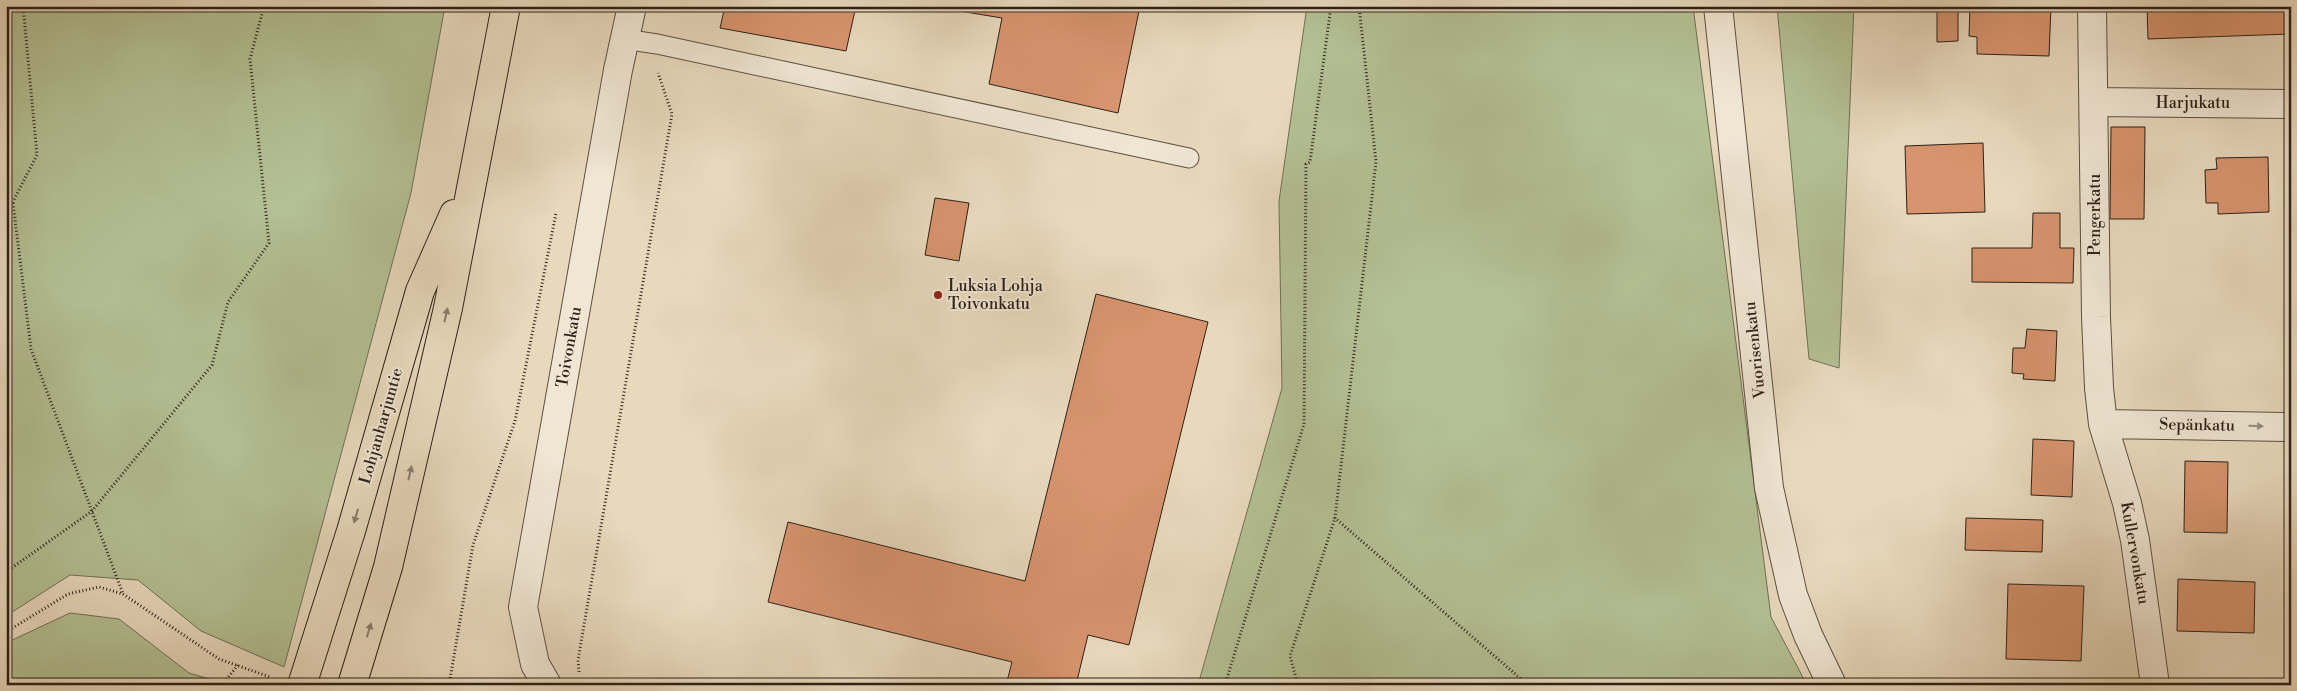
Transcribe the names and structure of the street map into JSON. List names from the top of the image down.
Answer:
{
  "streets": {
    "highway": ["Lohjanharjuntie"],
    "street": [
      "Harjukatu",
      "Pengerkatu",
      "Toivonkatu",
      "Vuorisenkatu",
      "Sepänkatu",
      "Kullervonkatu"
    ]
  },
  "crossings": [
    ["Harjukatu", "Pengerkatu"],
    ["Pengerkatu", "Sepänkatu"],
    ["Pengerkatu", "Kullervonkatu"],
    ["Sepänkatu", "Kullervonkatu"]
  ],
  "one_way": ["Sepänkatu"],
  "places": ["Luksia Lohja Toivonkatu"]
}
